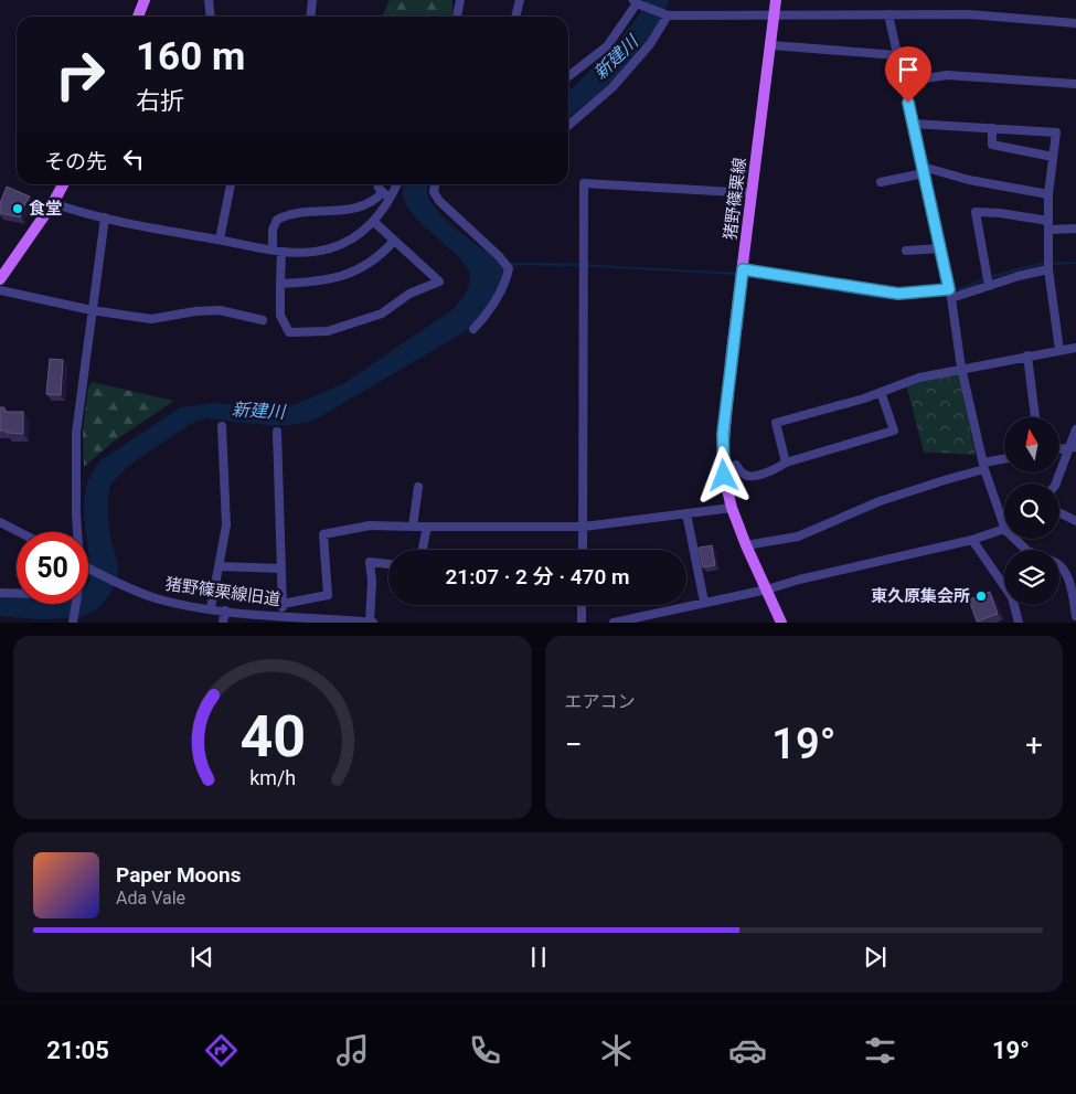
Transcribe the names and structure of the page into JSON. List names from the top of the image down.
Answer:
{
  "streets": {
    "main road": ["猪野篠栗線"],
    "street": ["猪野篠栗線旧道"]
  },
  "water": ["新建川"],
  "places": ["食堂", "東久原集会所"],
  "north": "top",
  "page": {
    "turn": ["160 m", "右折"],
    "then": "その先",
    "limit": "50",
    "trip": "21:07 · 2 分 · 470 m",
    "tile": "エアコン",
    "heat": ["−", "19°", "+"],
    "song": ["Paper Moons", "Ada Vale"],
    "tabs": ["21:05", "19°"],
    "gauge": ["40", "km/h"]
  }
}
